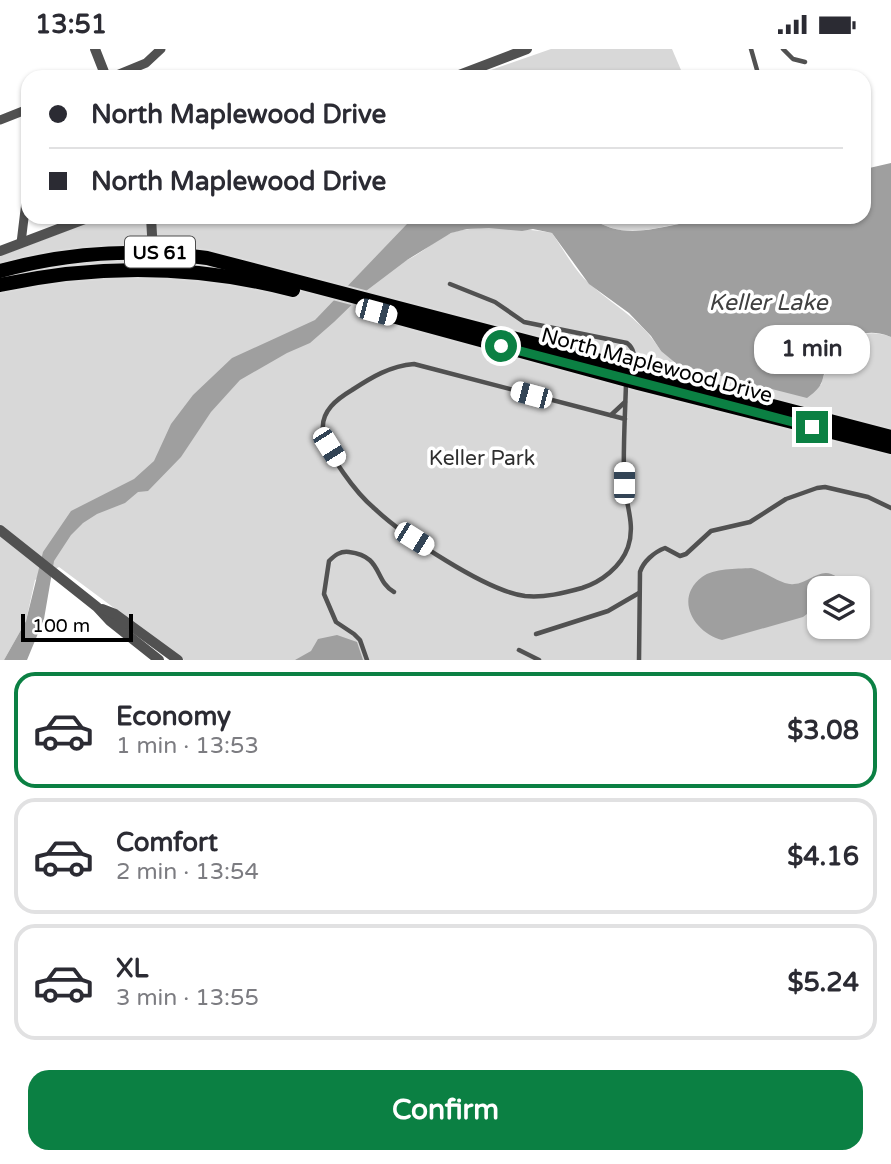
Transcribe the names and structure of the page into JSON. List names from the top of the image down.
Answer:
{
  "streets": {
    "main road": ["US 61", "North Maplewood Drive"]
  },
  "water": ["Keller Lake"],
  "parks": ["Keller Park"],
  "scale_bar": "100 m",
  "page": {
    "status": "13:51",
    "banner": ["North Maplewood Drive", "North Maplewood Drive"],
    "bubble": "1 min",
    "scale": "100 m",
    "list": [
      {
        "name": "Economy",
        "note": "1 min · 13:53",
        "value": "$3.08"
      },
      {
        "name": "Comfort",
        "note": "2 min · 13:54",
        "value": "$4.16"
      },
      {
        "name": "XL",
        "note": "3 min · 13:55",
        "value": "$5.24"
      }
    ],
    "buttons": "Confirm"
  }
}
